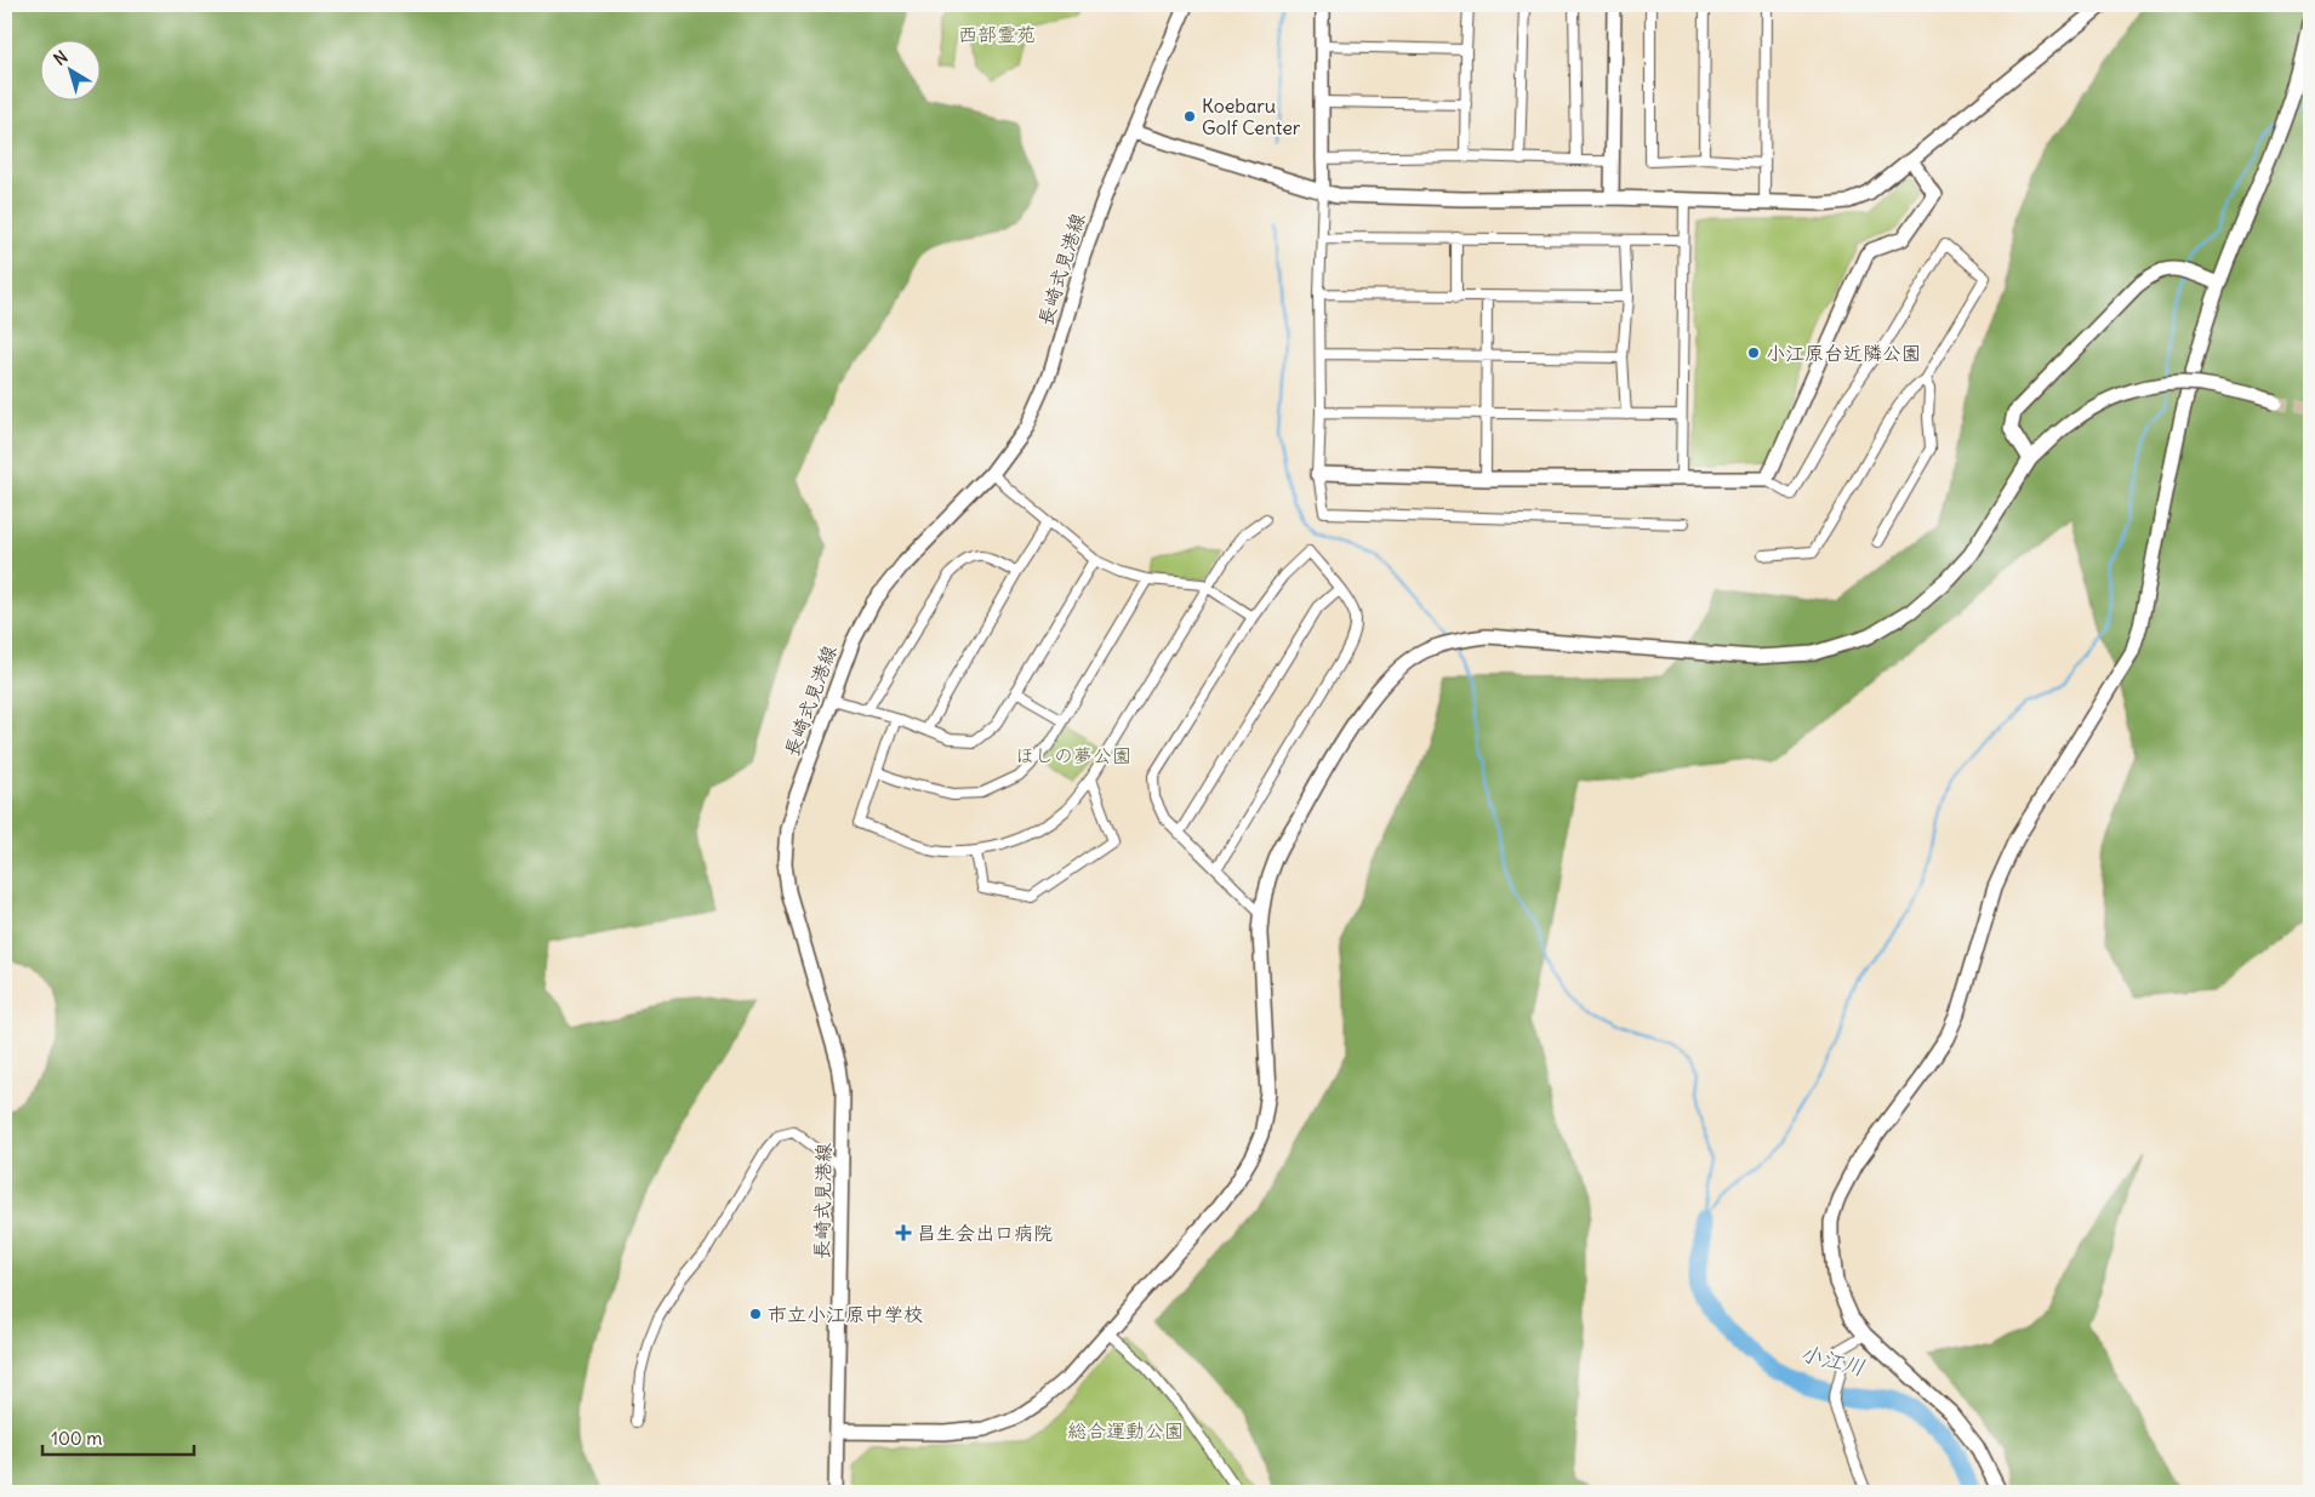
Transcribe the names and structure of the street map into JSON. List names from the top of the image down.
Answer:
{
  "streets": {
    "street": ["長崎式見港線"]
  },
  "water": ["小江川"],
  "parks": ["西部霊苑", "ほしの夢公園", "総合運動公園"],
  "places": {
    "other": ["Koebaru Golf Center", "小江原台近隣公園", "市立小江原中学校"],
    "health": ["昌生会出口病院"]
  },
  "scale_bar": "100 m",
  "north": "top left"
}
